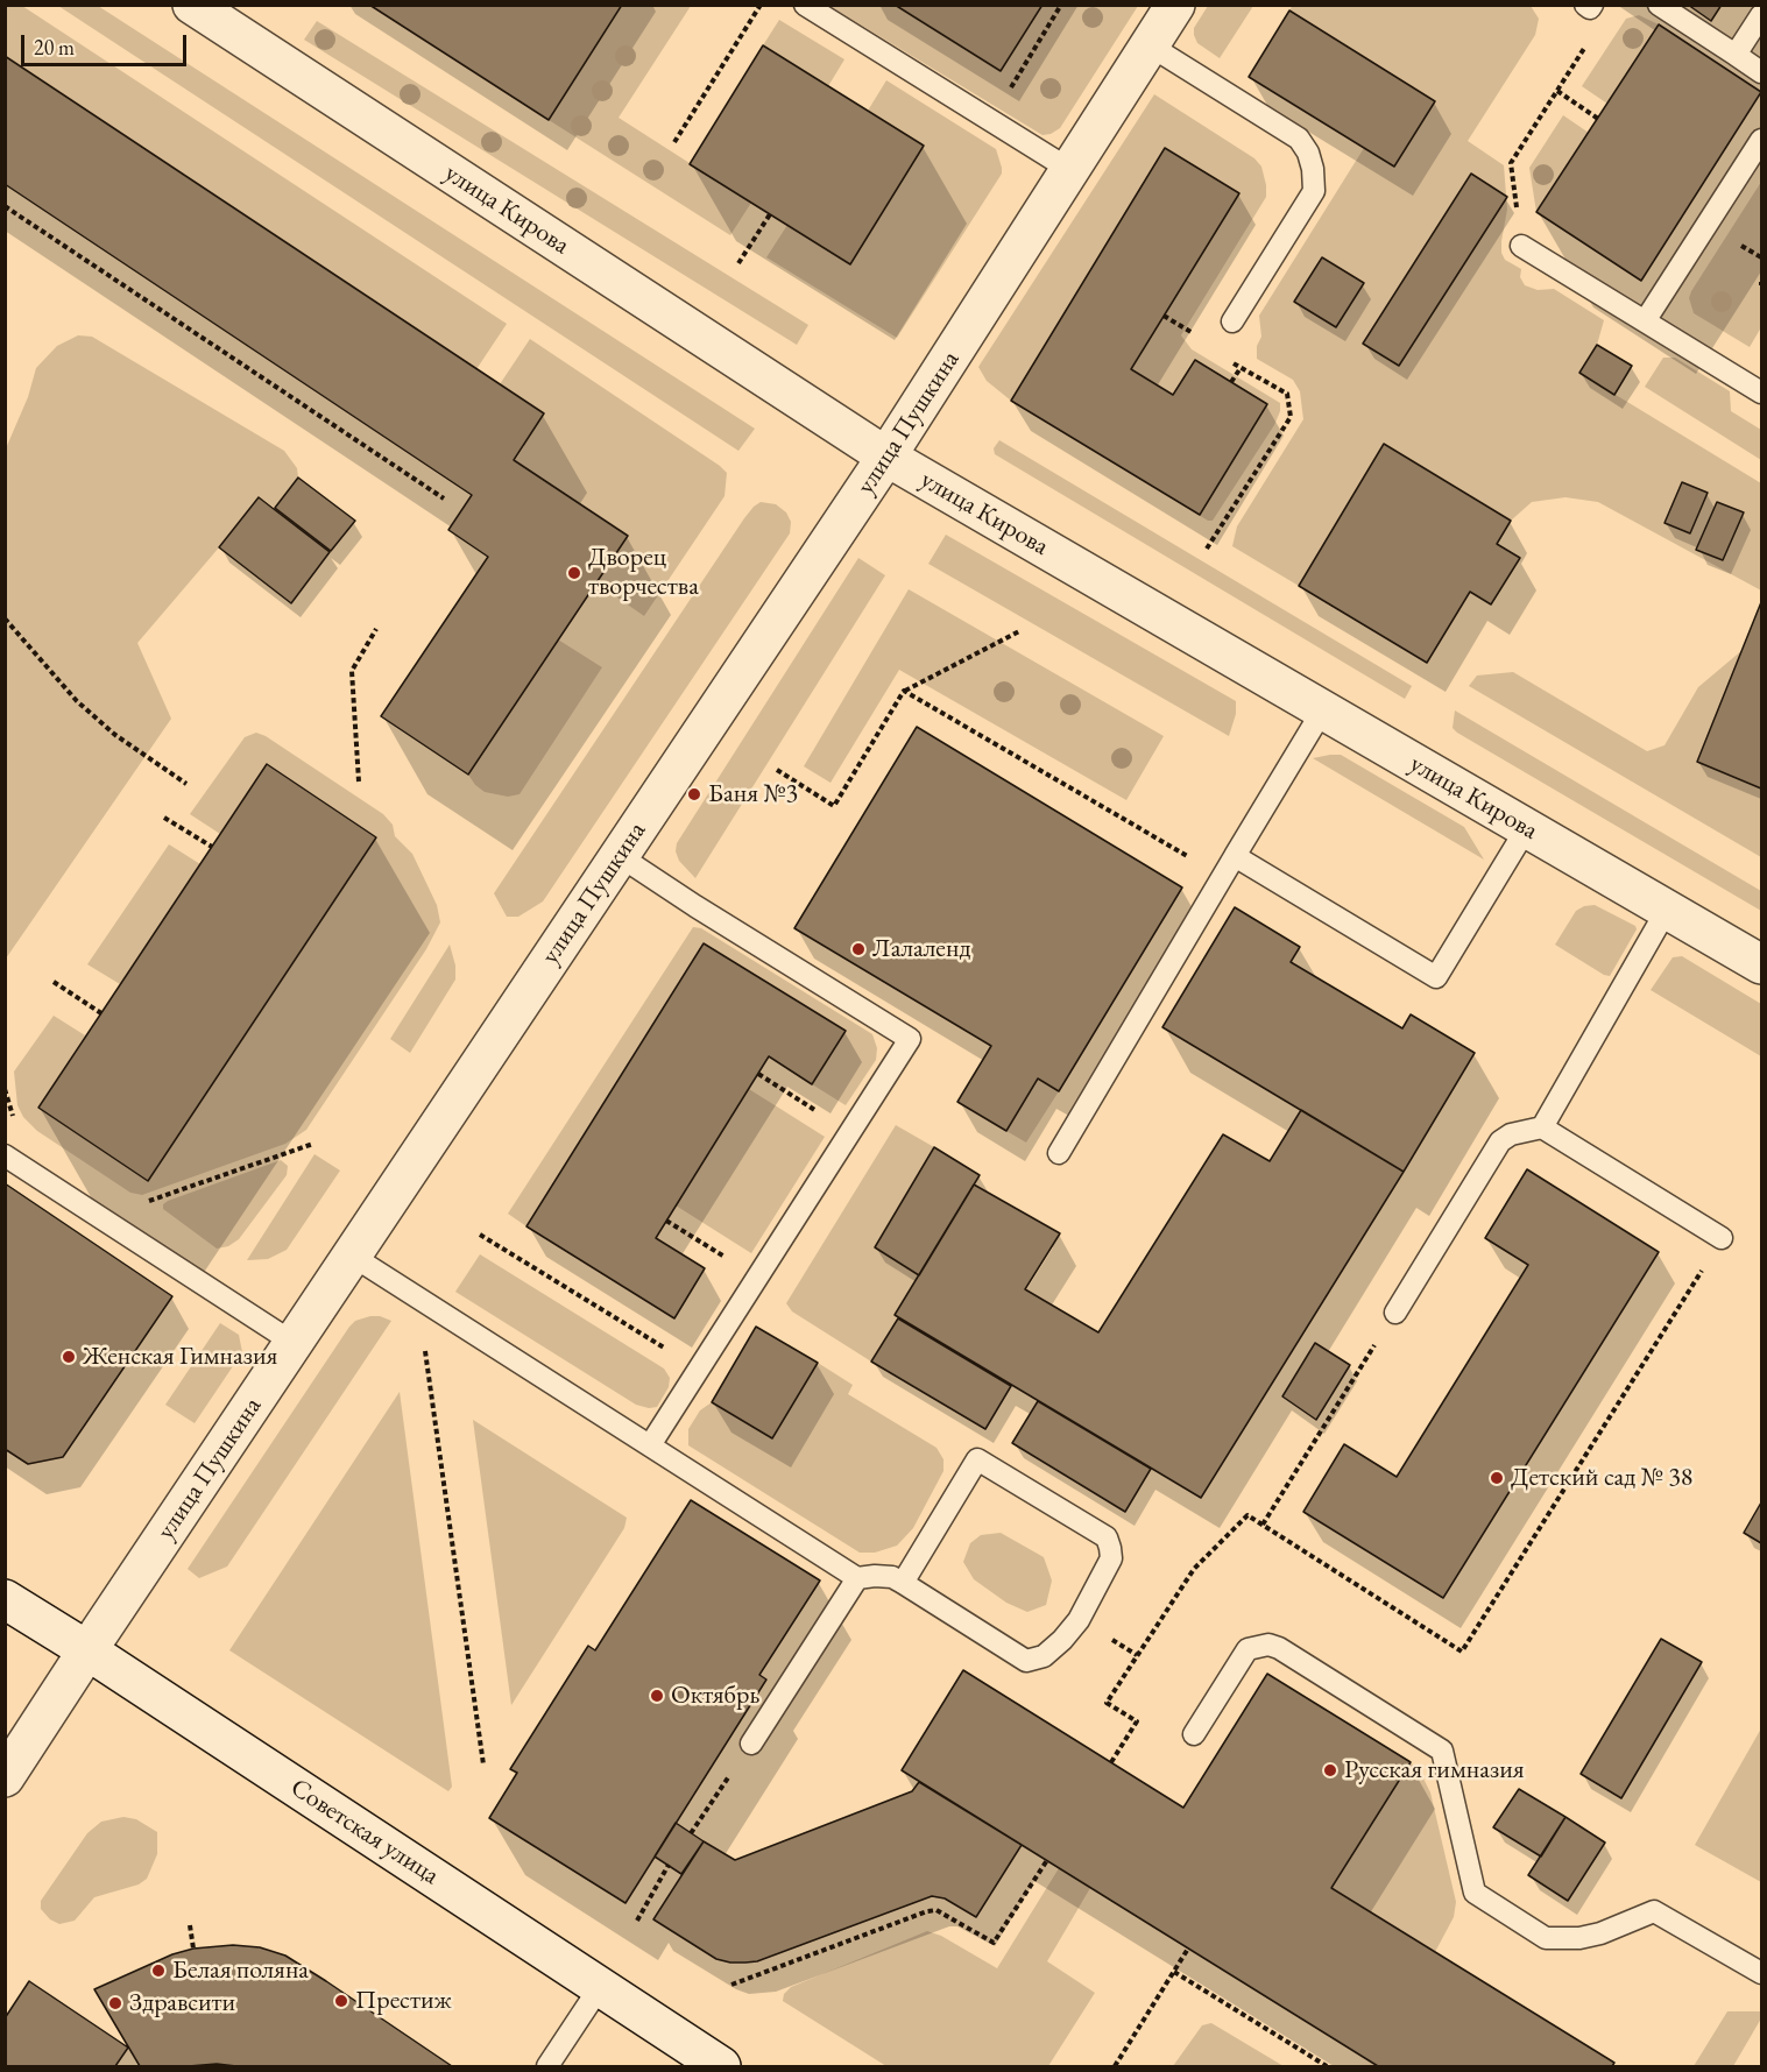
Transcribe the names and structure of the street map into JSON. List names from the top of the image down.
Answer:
{
  "streets": {
    "street": ["улица Кирова", "улица Пушкина", "Советская улица"]
  },
  "crossings": [
    ["улица Кирова", "улица Пушкина"],
    ["улица Пушкина", "Советская улица"]
  ],
  "places": [
    "Дворец творчества",
    "Баня №3",
    "Лалаленд",
    "Женская Гимназия",
    "Детский сад № 38",
    "Октябрь",
    "Русская гимназия",
    "Белая поляна",
    "Престиж",
    "Здравсити"
  ],
  "scale_bar": "20 m"
}
